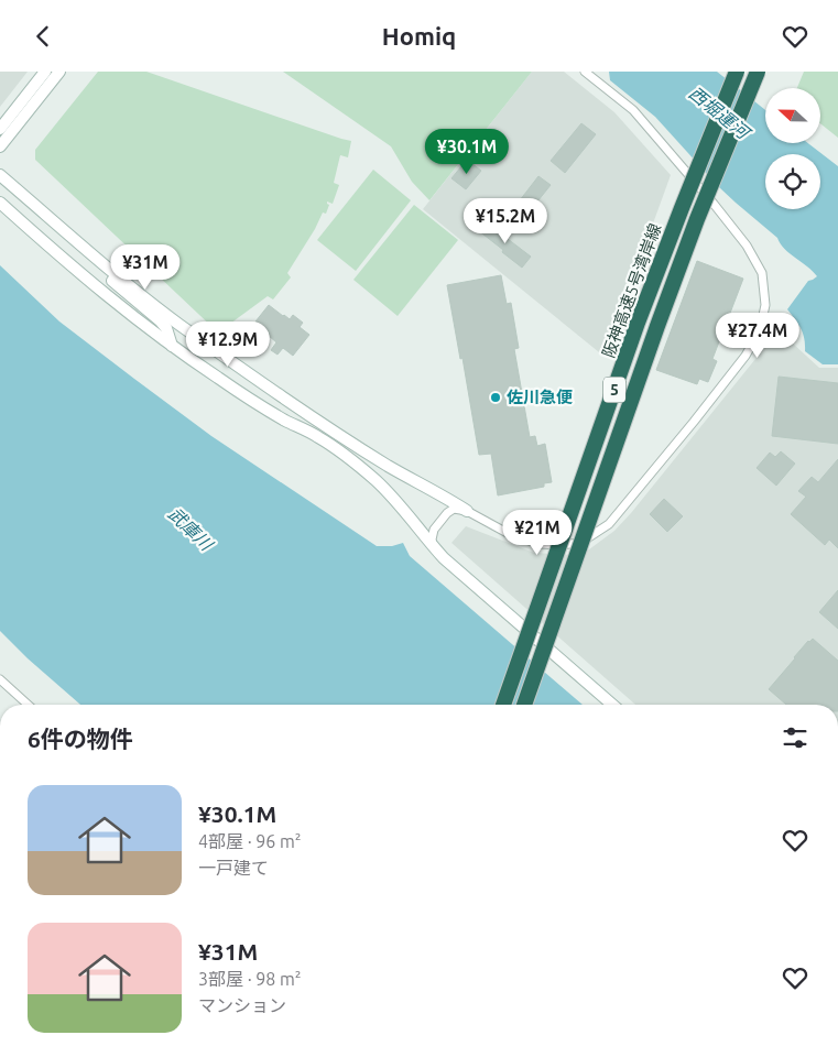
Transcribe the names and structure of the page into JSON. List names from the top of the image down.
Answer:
{
  "streets": {
    "highway": ["阪神高速5号湾岸線", "5"]
  },
  "water": ["西堀運河", "武庫川"],
  "places": ["佐川急便"],
  "north": "left",
  "page": {
    "header": "Homiq",
    "price": [
      "¥30.1M",
      "¥15.2M",
      "¥31M",
      "¥27.4M",
      "¥12.9M",
      "¥21M"
    ],
    "heading": "6件の物件",
    "list": [
      {
        "name": "¥30.1M",
        "note": "4部屋 · 96 m² · 一戸建て"
      },
      {
        "name": "¥31M",
        "note": "3部屋 · 98 m² · マンション"
      }
    ]
  }
}
